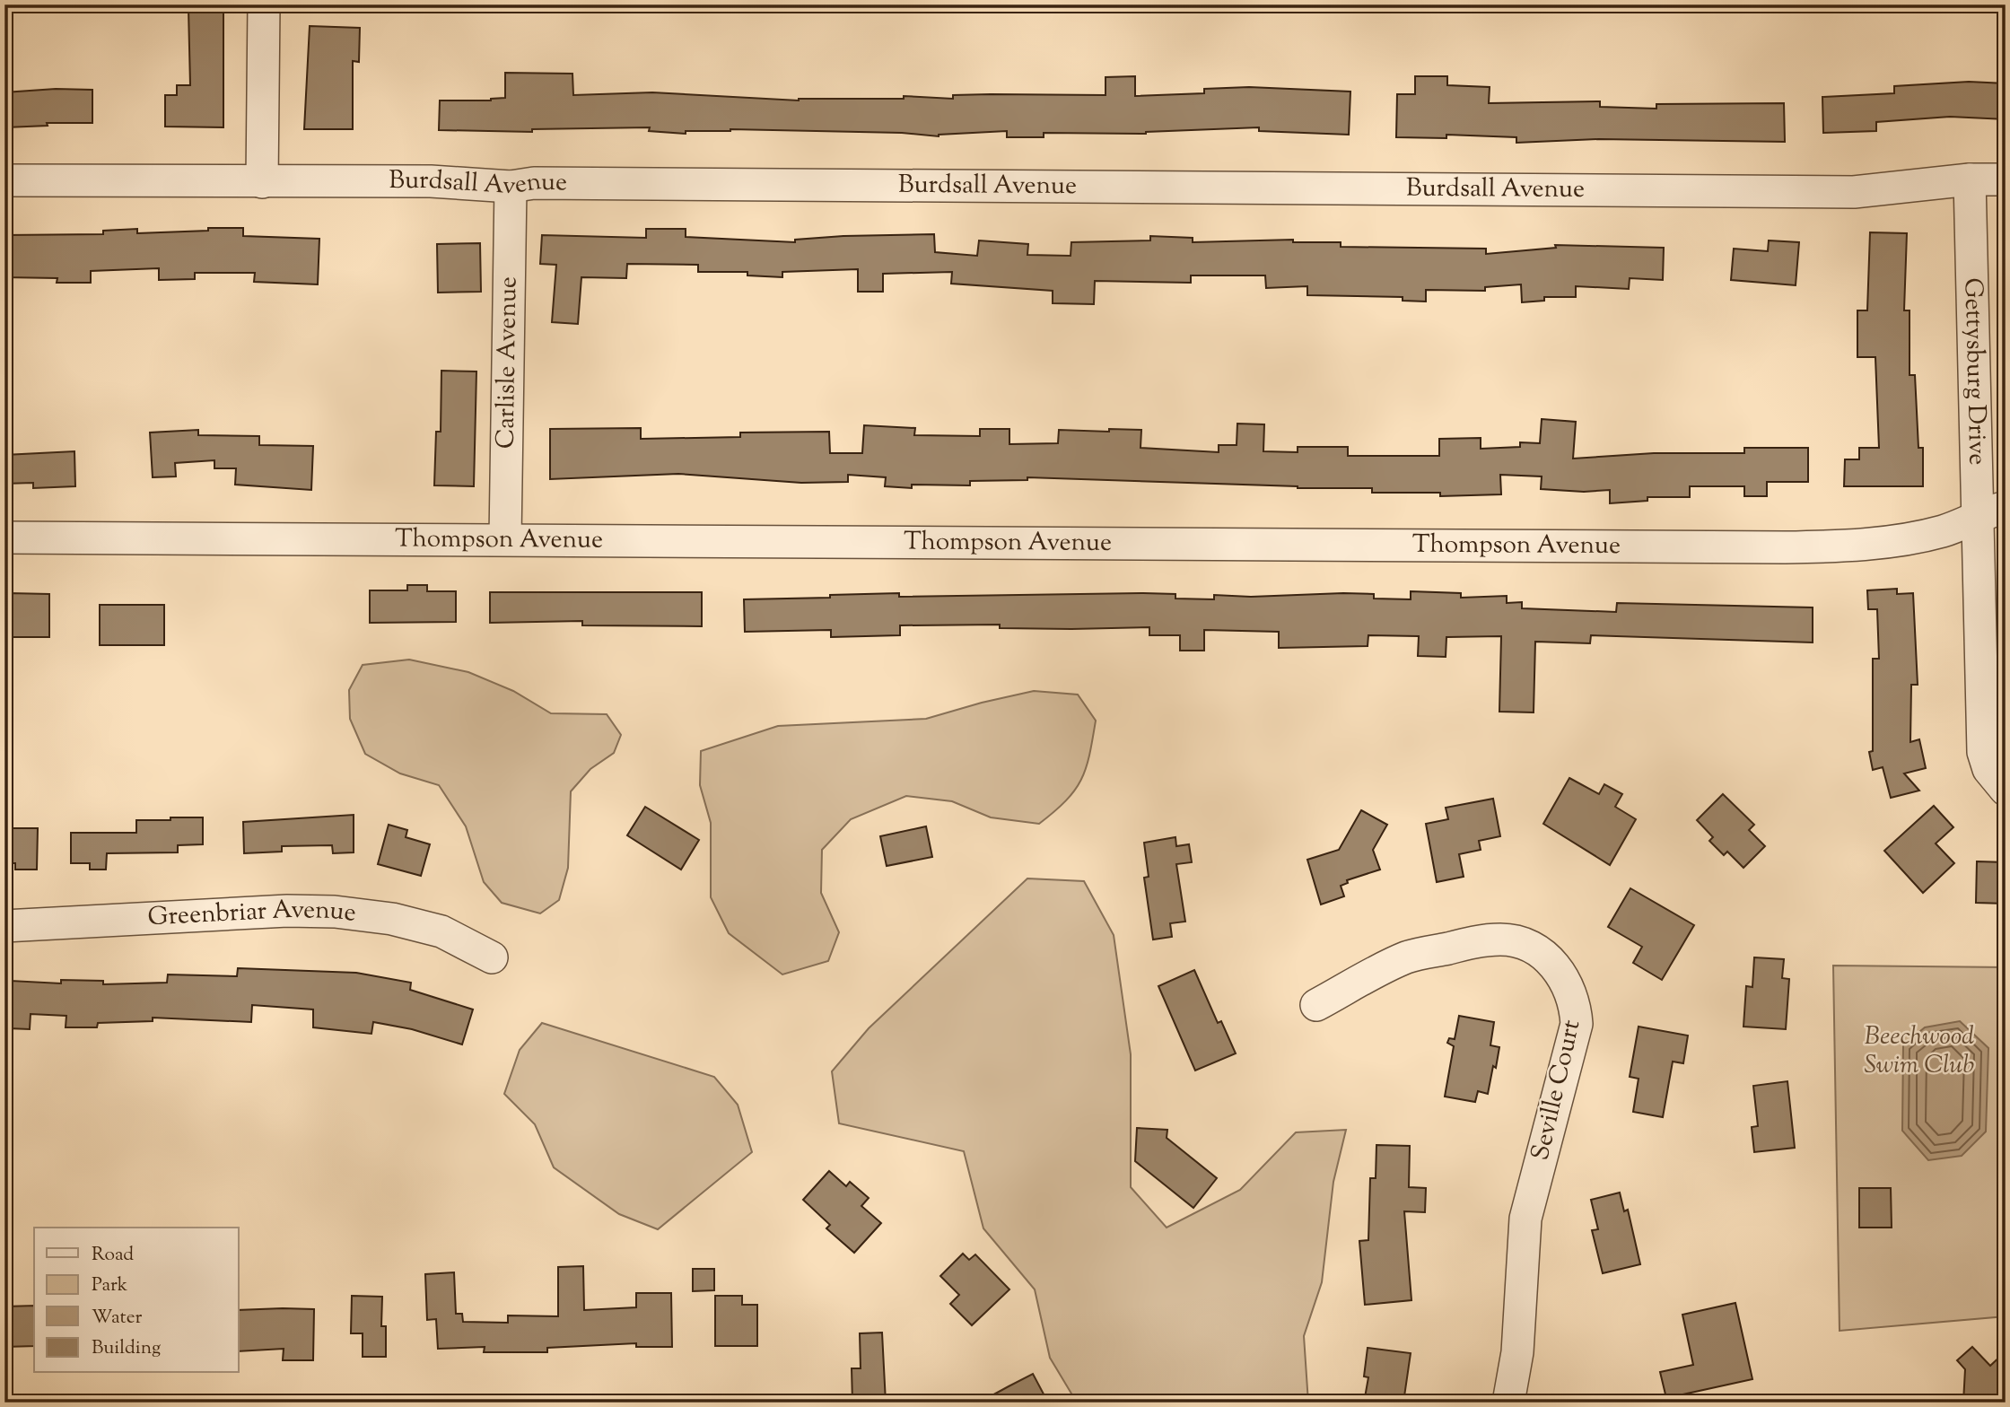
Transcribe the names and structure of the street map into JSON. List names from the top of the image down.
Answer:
{
  "streets": {
    "street": [
      "Burdsall Avenue",
      "Carlisle Avenue",
      "Gettysburg Drive",
      "Thompson Avenue",
      "Greenbriar Avenue",
      "Seville Court"
    ]
  },
  "crossings": [
    ["Burdsall Avenue", "Carlisle Avenue"],
    ["Burdsall Avenue", "Gettysburg Drive"],
    ["Carlisle Avenue", "Thompson Avenue"],
    ["Gettysburg Drive", "Thompson Avenue"]
  ],
  "parks": ["Beechwood Swim Club"],
  "legend": [
    "Road",
    "Park",
    "Water",
    "Building"
  ]
}
